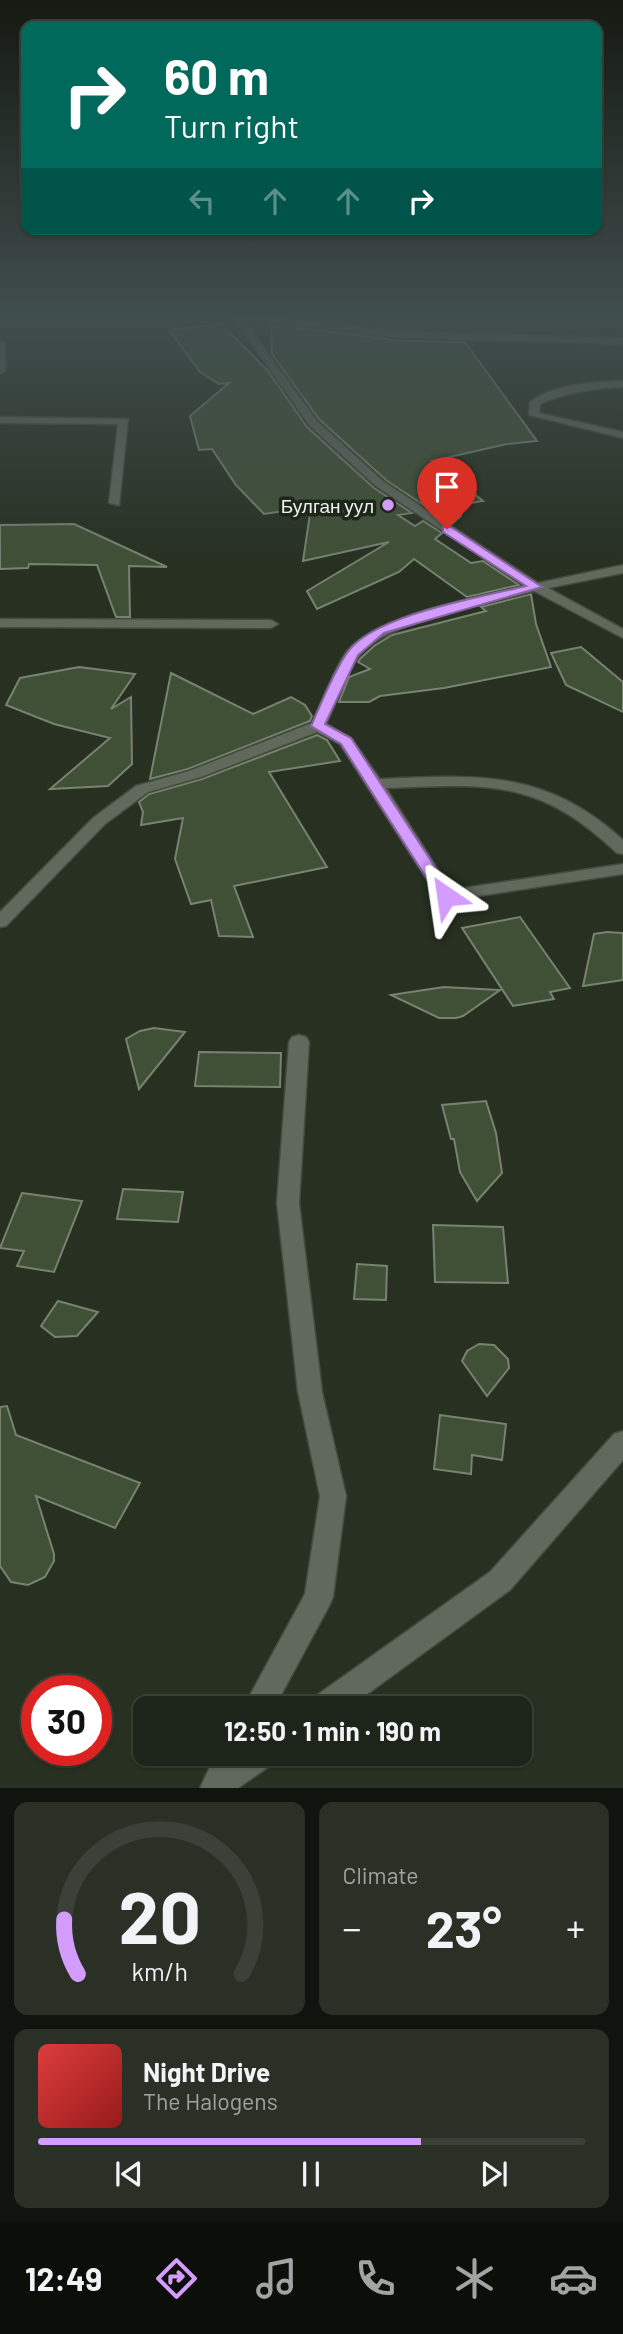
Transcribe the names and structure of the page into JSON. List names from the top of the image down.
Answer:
{
  "places": ["Булган уул"],
  "page": {
    "turn": ["60 m", "Turn right"],
    "limit": "30",
    "trip": "12:50 · 1 min · 190 m",
    "tile": "Climate",
    "heat": ["−", "23°", "+"],
    "song": ["Night Drive", "The Halogens"],
    "tabs": "12:49",
    "gauge": ["20", "km/h"]
  }
}
